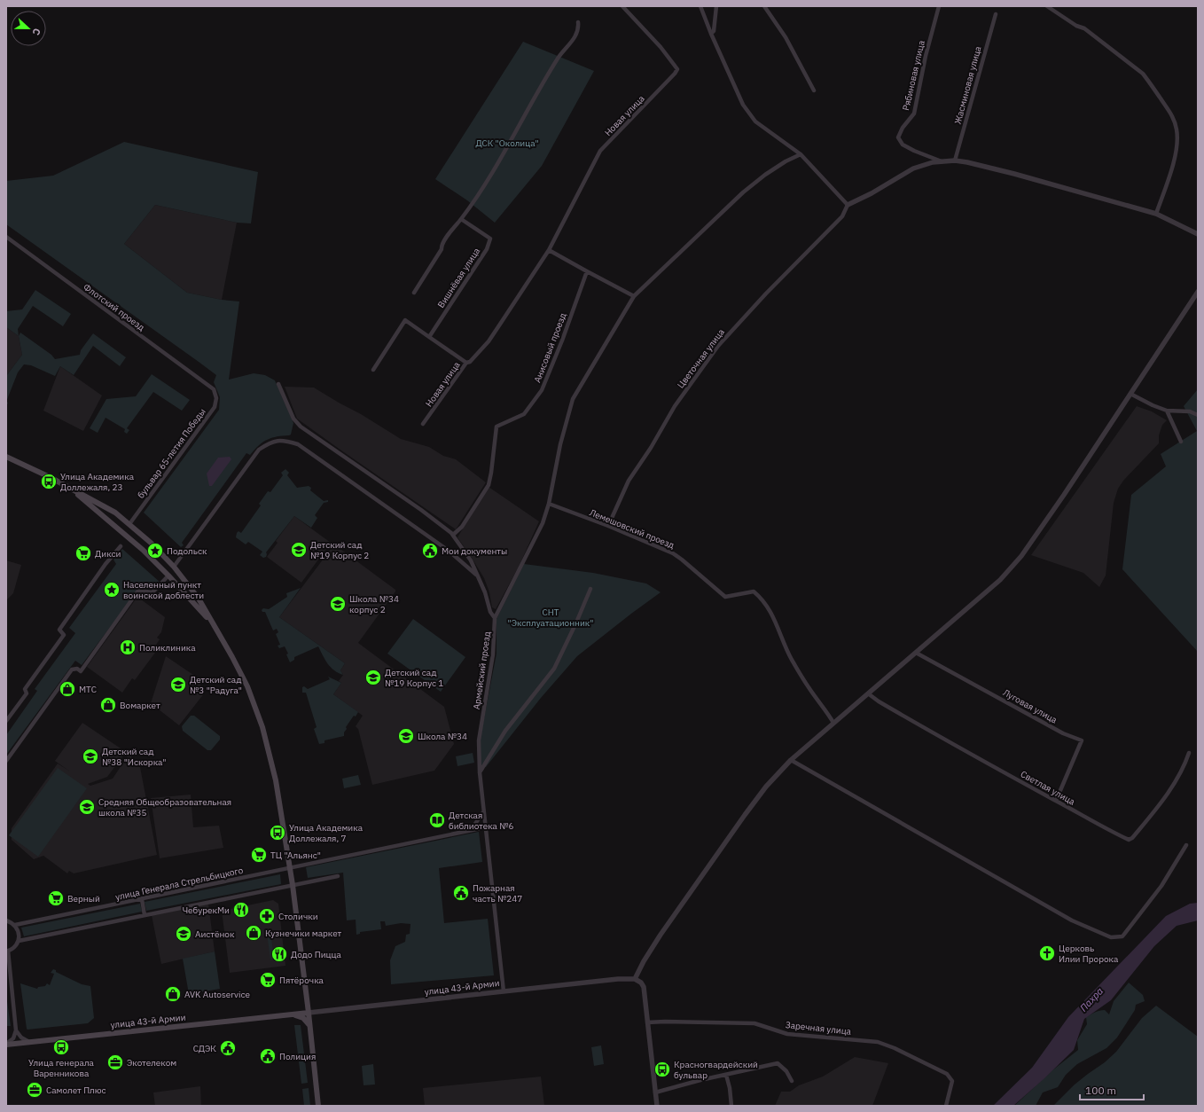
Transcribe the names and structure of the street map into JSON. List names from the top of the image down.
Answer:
{
  "streets": {
    "main road": ["улица 43-й Армии"],
    "street": [
      "Рябиновая улица",
      "Жасминовая улица",
      "Новая улица",
      "Вишнёвая улица",
      "Флотский проезд",
      "Анисовый проезд",
      "Цветочная улица",
      "бульвар 65-летия Победы",
      "Лемешовский проезд",
      "Армейский проезд",
      "Луговая улица",
      "Светлая улица",
      "улица Генерала Стрельбицкого",
      "Заречная улица"
    ]
  },
  "crossings": [
    ["Флотский проезд", "бульвар 65-летия Победы"],
    ["Цветочная улица", "Лемешовский проезд"],
    ["Армейский проезд", "улица Генерала Стрельбицкого"],
    ["Армейский проезд", "улица 43-й Армии"],
    ["Луговая улица", "Светлая улица"]
  ],
  "water": ["Пахра"],
  "parks": ["ДСК \"Околица\"", "СНТ \"Эксплуатационник\""],
  "places": {
    "bus stop": [
      "Улица Академика Доллежаля, 23",
      "Улица Академика Доллежаля, 7",
      "Улица генерала Варенникова",
      "Красногвардейский бульвар"
    ],
    "school or university": [
      "Детский сад №19 Корпус 2",
      "Школа №34 корпус 2",
      "Детский сад №19 Корпус 1",
      "Детский сад №3 \"Радуга\"",
      "Школа №34",
      "Детский сад №38 \"Искорка\"",
      "Средняя Общеобразовательная школа №35",
      "Аистёнок"
    ],
    "place": ["Подольск", "Населенный пункт воинской доблести"],
    "public building": [
      "Мои документы",
      "Пожарная часть №247",
      "СДЭК",
      "Полиция"
    ],
    "supermarket": [
      "Дикси",
      "ТЦ \"Альянс\"",
      "Верный",
      "Пятёрочка"
    ],
    "hospital": ["Поликлиника"],
    "shop": [
      "МТС",
      "Вомаркет",
      "Кузнечики маркет",
      "AVK Autoservice"
    ],
    "library": ["Детская библиотека №6"],
    "restaurant": ["ЧебурекМи", "Додо Пицца"],
    "pharmacy": ["Столички"],
    "church": ["Церковь Илии Пророка"],
    "office": ["Экотелеком", "Самолет Плюс"]
  },
  "scale_bar": "100 m",
  "north": "right"
}
